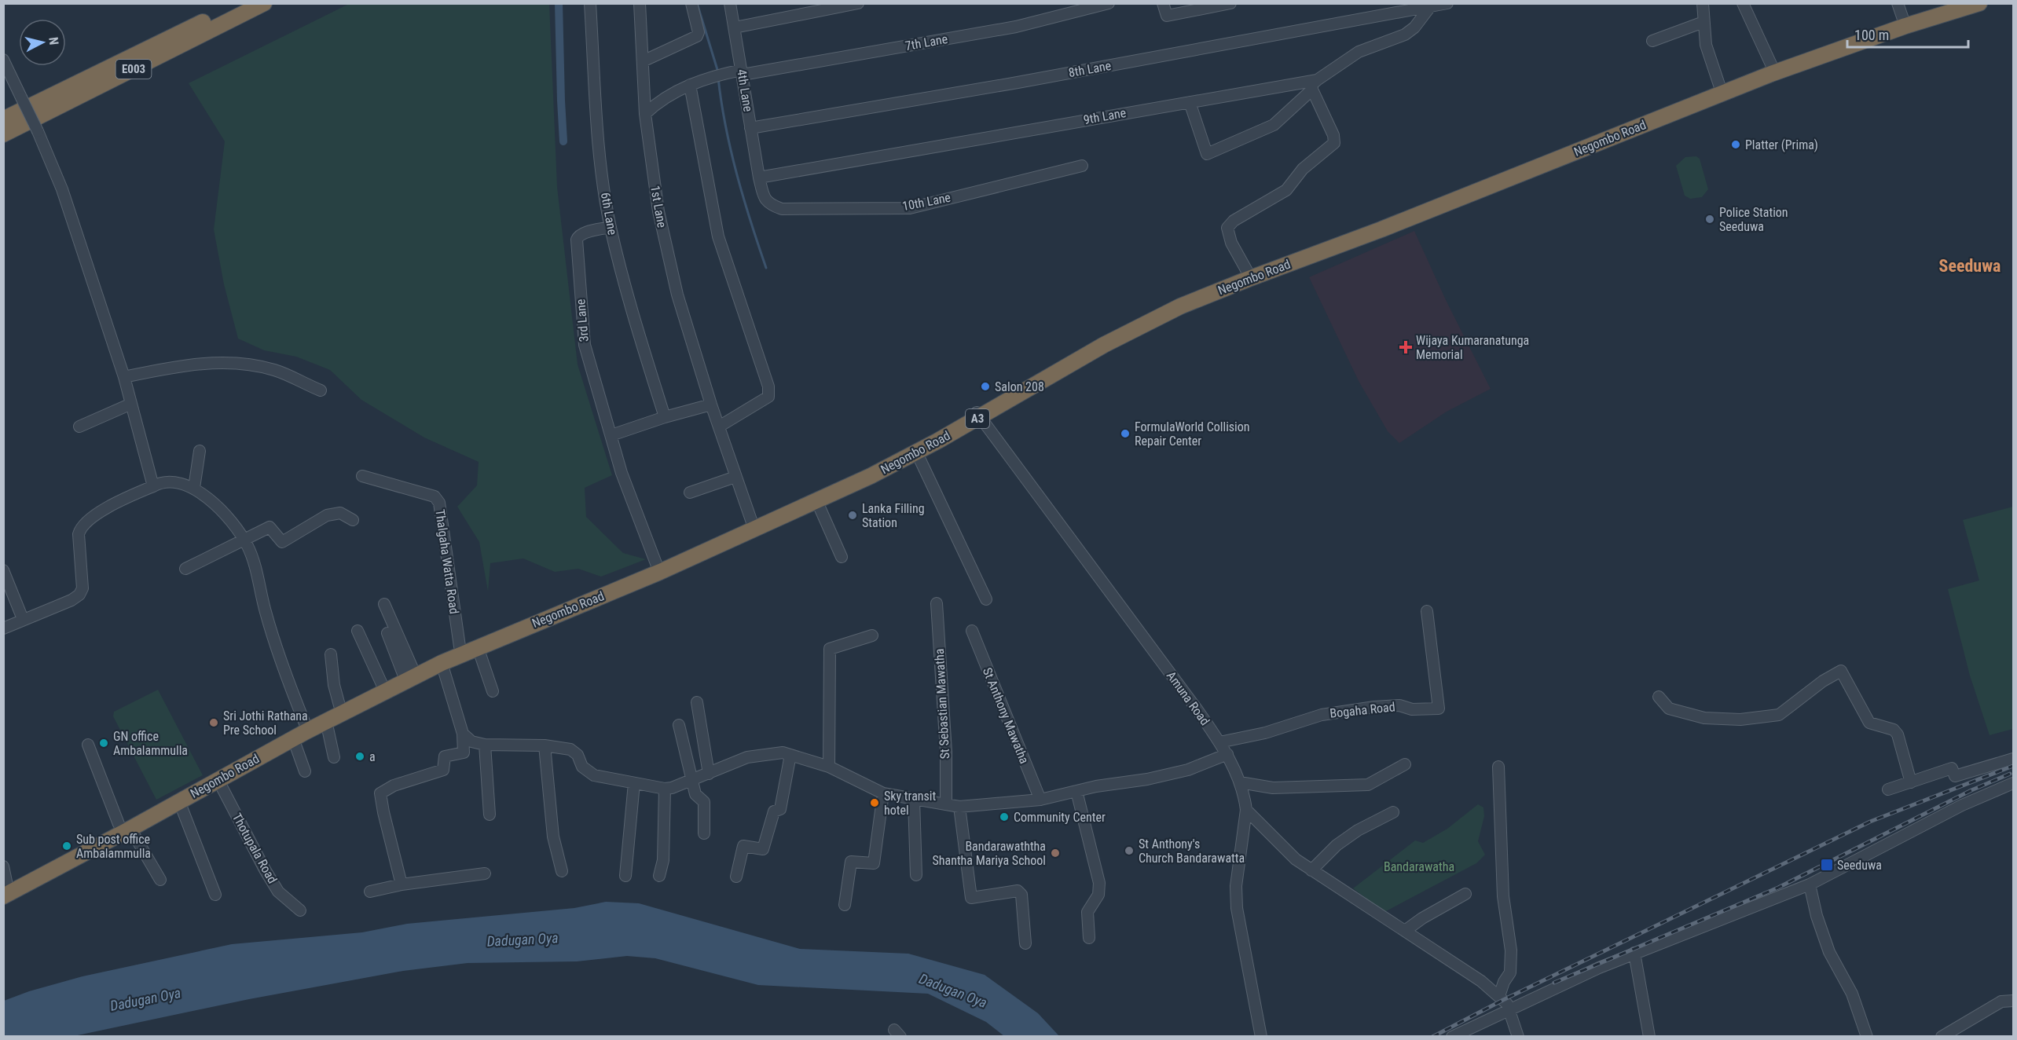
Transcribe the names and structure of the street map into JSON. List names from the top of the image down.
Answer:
{
  "streets": {
    "highway": ["E003", "Negombo Road", "A3"],
    "street": [
      "7th Lane",
      "8th Lane",
      "4th Lane",
      "9th Lane",
      "10th Lane",
      "1st Lane",
      "6th Lane",
      "3rd Lane",
      "Thalgaha Watta Road",
      "Amuna Road",
      "St Sebastian Mawatha",
      "Bogaha Road",
      "St Anthony Mawatha",
      "Thotupala Road"
    ]
  },
  "crossings": [
    ["7th Lane", "4th Lane"],
    ["7th Lane", "1st Lane"],
    ["8th Lane", "4th Lane"],
    ["8th Lane", "9th Lane"],
    ["4th Lane", "9th Lane"],
    ["4th Lane", "10th Lane"],
    ["9th Lane", "10th Lane"],
    ["Negombo Road", "1st Lane"],
    ["Negombo Road", "3rd Lane"],
    ["Negombo Road", "Thalgaha Watta Road"],
    ["Negombo Road", "Amuna Road"],
    ["Negombo Road", "Thotupala Road"],
    ["6th Lane", "3rd Lane"],
    ["Amuna Road", "Bogaha Road"]
  ],
  "districts": ["Seeduwa"],
  "water": ["Dadugan Oya"],
  "parks": ["Bandarawatha"],
  "places": {
    "other": [
      "Platter (Prima)",
      "Police Station Seeduwa",
      "Salon 208",
      "FormulaWorld Collision Repair Center",
      "Lanka Filling Station",
      "Sri Jothi Rathana Pre School",
      "GN office Ambalammulla",
      "a",
      "Sky transit hotel",
      "Community Center",
      "Sub post office Ambalammulla",
      "St Anthony's Church Bandarawatta",
      "Bandarawaththa Shantha Mariya School"
    ],
    "health": ["Wijaya Kumaranatunga Memorial"],
    "transit": ["Seeduwa"]
  },
  "scale_bar": "100 m",
  "north": "right"
}
